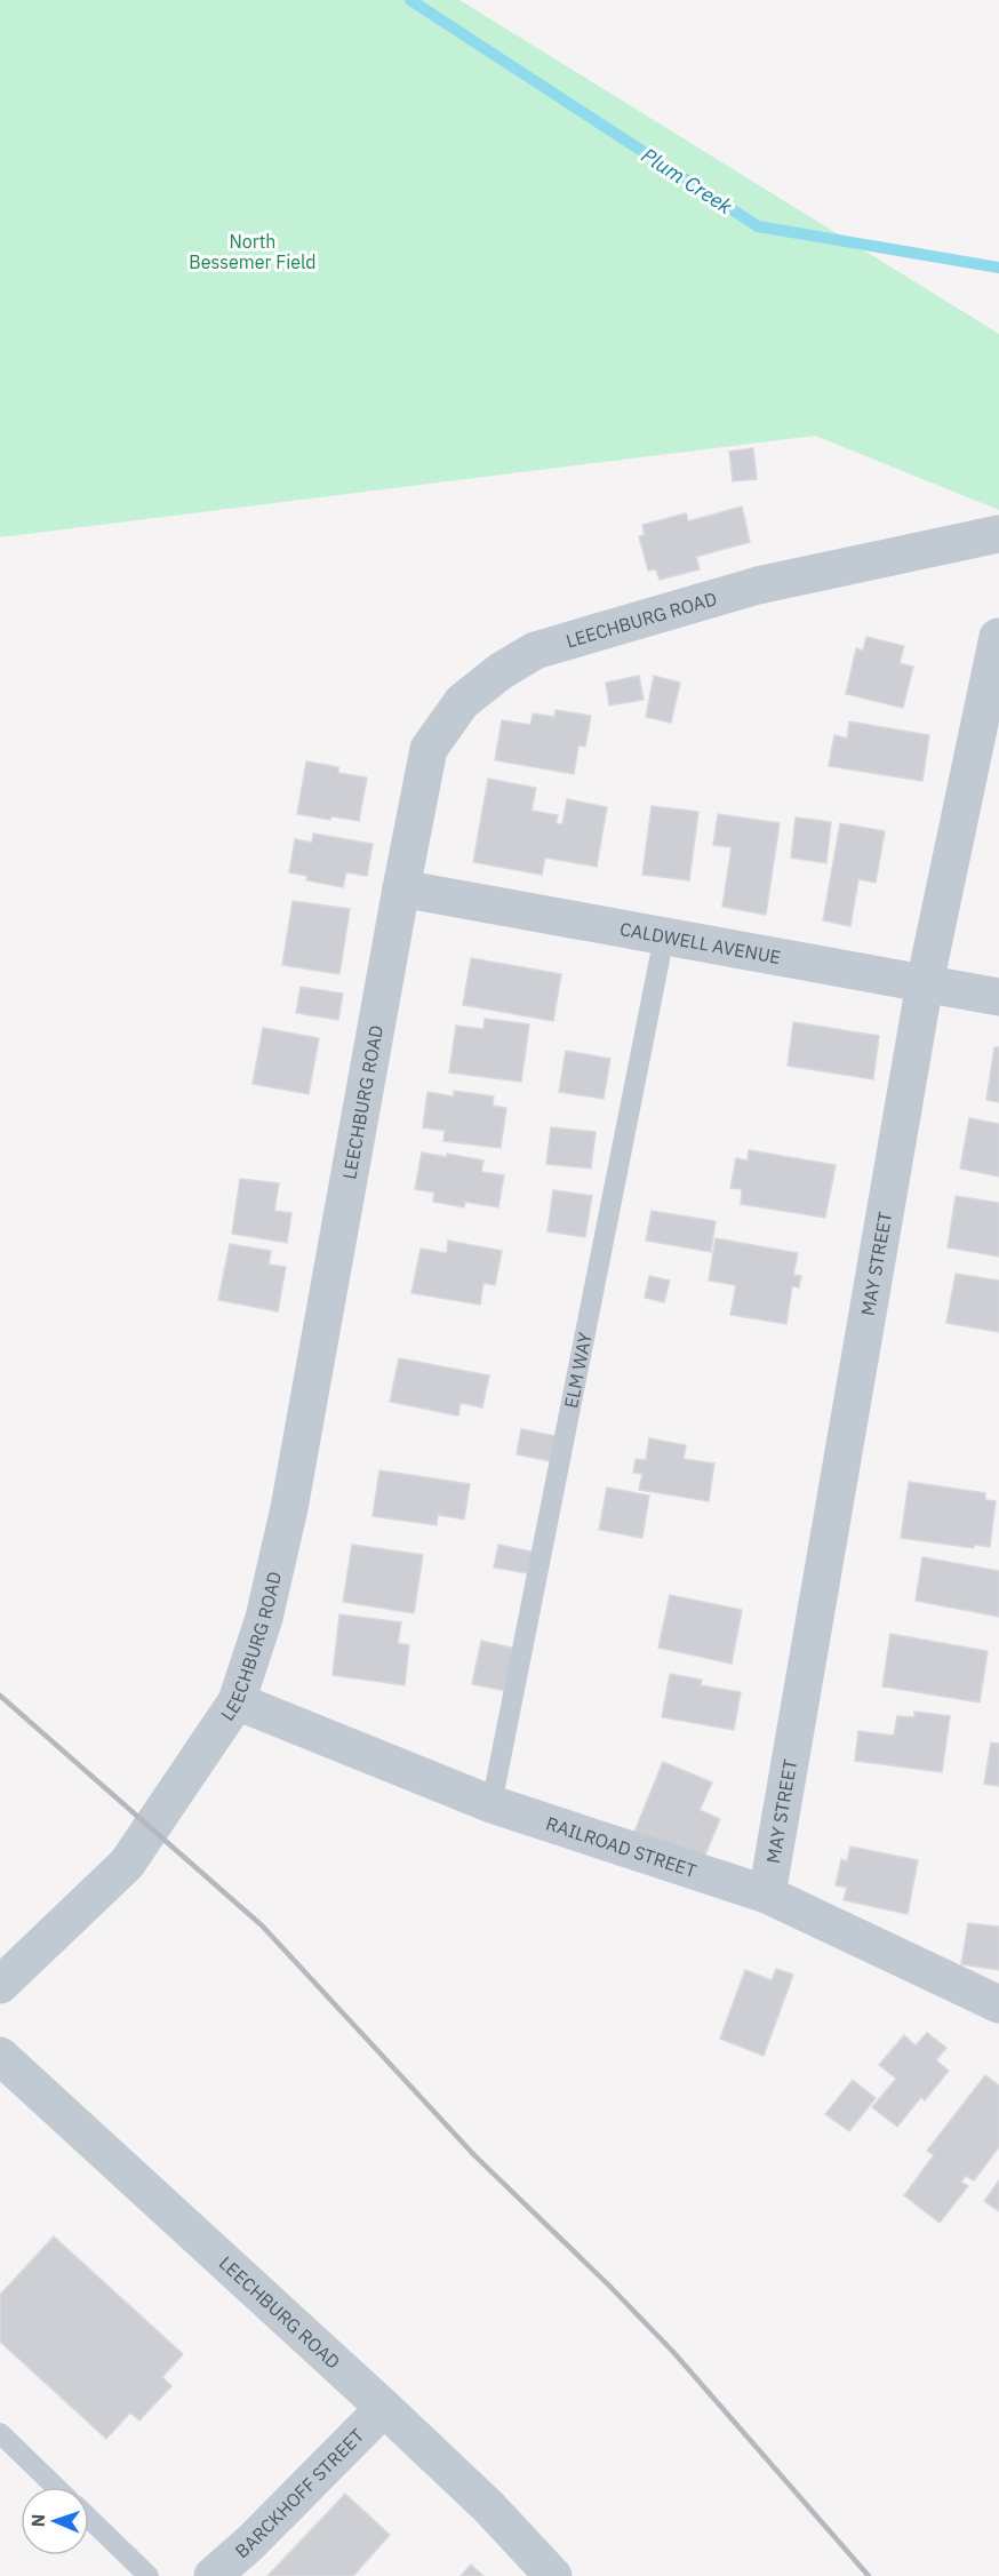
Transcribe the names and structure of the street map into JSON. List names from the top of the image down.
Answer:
{
  "streets": {
    "street": [
      "LEECHBURG ROAD",
      "CALDWELL AVENUE",
      "MAY STREET",
      "RAILROAD STREET",
      "BARCKHOFF STREET"
    ],
    "lane": ["ELM WAY"]
  },
  "crossings": [
    ["LEECHBURG ROAD", "CALDWELL AVENUE"],
    ["LEECHBURG ROAD", "RAILROAD STREET"],
    ["LEECHBURG ROAD", "BARCKHOFF STREET"],
    ["CALDWELL AVENUE", "MAY STREET"],
    ["CALDWELL AVENUE", "ELM WAY"],
    ["MAY STREET", "RAILROAD STREET"],
    ["ELM WAY", "RAILROAD STREET"]
  ],
  "water": ["Plum Creek"],
  "parks": ["North Bessemer Field"],
  "north": "left"
}
